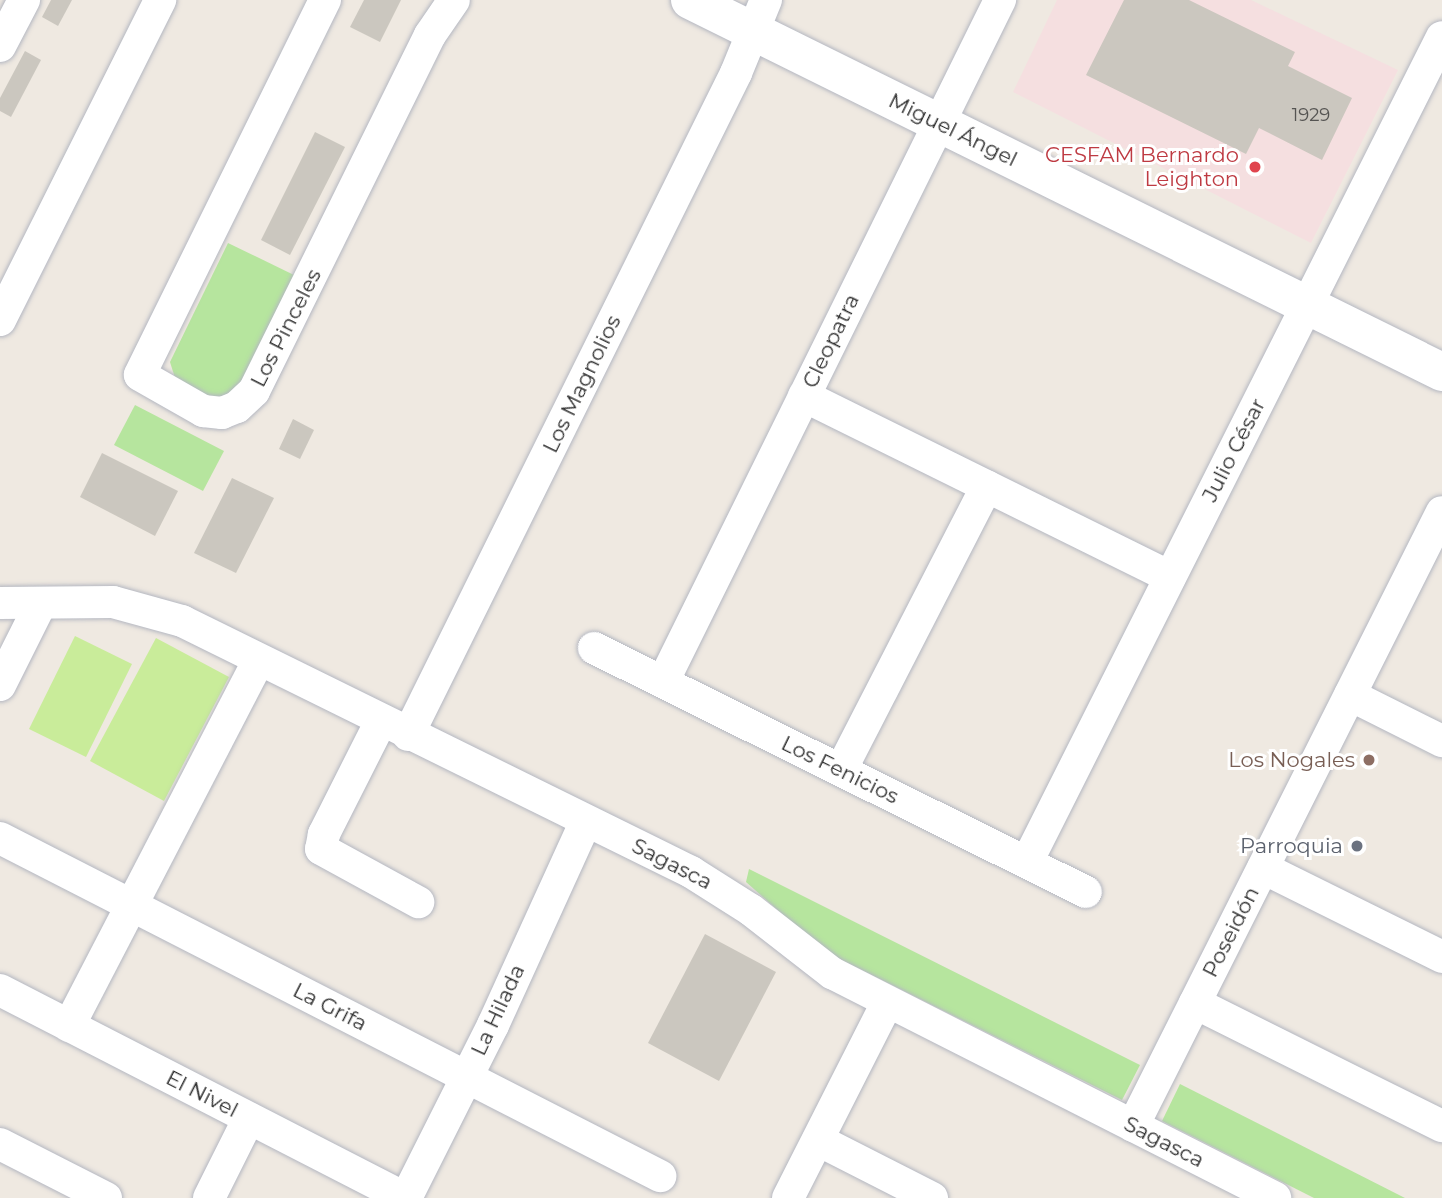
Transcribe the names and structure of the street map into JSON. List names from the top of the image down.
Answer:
{
  "streets": {
    "street": [
      "Miguel Ángel",
      "Los Pinceles",
      "Cleopatra",
      "Los Magnolios",
      "Julio César",
      "Los Fenicios",
      "Sagasca",
      "Poseidón",
      "La Grifa",
      "La Hilada",
      "El Nivel"
    ]
  },
  "crossings": [
    ["Miguel Ángel", "Cleopatra"],
    ["Miguel Ángel", "Los Magnolios"],
    ["Miguel Ángel", "Julio César"],
    ["Cleopatra", "Los Fenicios"],
    ["Los Magnolios", "Sagasca"],
    ["Julio César", "Los Fenicios"],
    ["Sagasca", "Poseidón"],
    ["Sagasca", "La Hilada"],
    ["La Grifa", "La Hilada"],
    ["La Hilada", "El Nivel"]
  ],
  "places": ["CESFAM Bernardo Leighton", "Los Nogales", "Parroquia"],
  "house_numbers": ["1929"]
}
